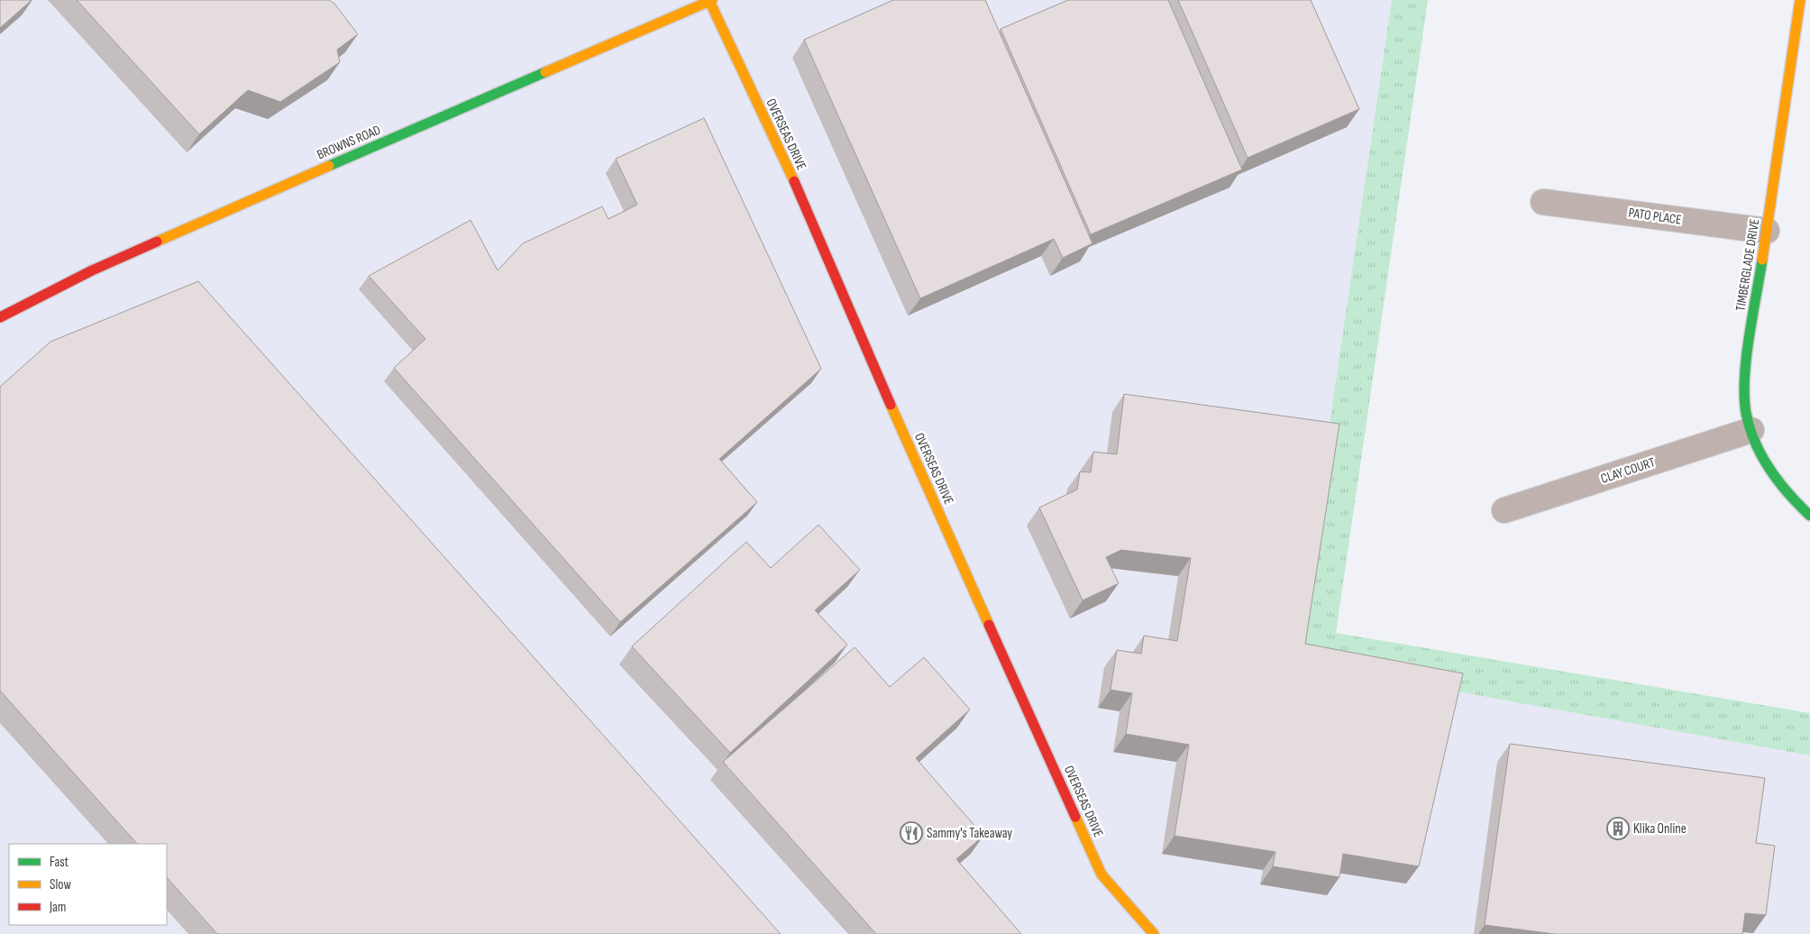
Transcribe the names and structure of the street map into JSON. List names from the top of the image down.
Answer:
{
  "streets": {
    "street": [
      "OVERSEAS DRIVE",
      "BROWNS ROAD",
      "PATO PLACE",
      "TIMBERGLADE DRIVE",
      "CLAY COURT"
    ]
  },
  "crossings": [
    ["OVERSEAS DRIVE", "BROWNS ROAD"],
    ["PATO PLACE", "TIMBERGLADE DRIVE"],
    ["TIMBERGLADE DRIVE", "CLAY COURT"]
  ],
  "places": {
    "building": ["Klika Online"],
    "restaurant": ["Sammy's Takeaway"]
  },
  "legend": ["Fast", "Slow", "Jam"]
}
